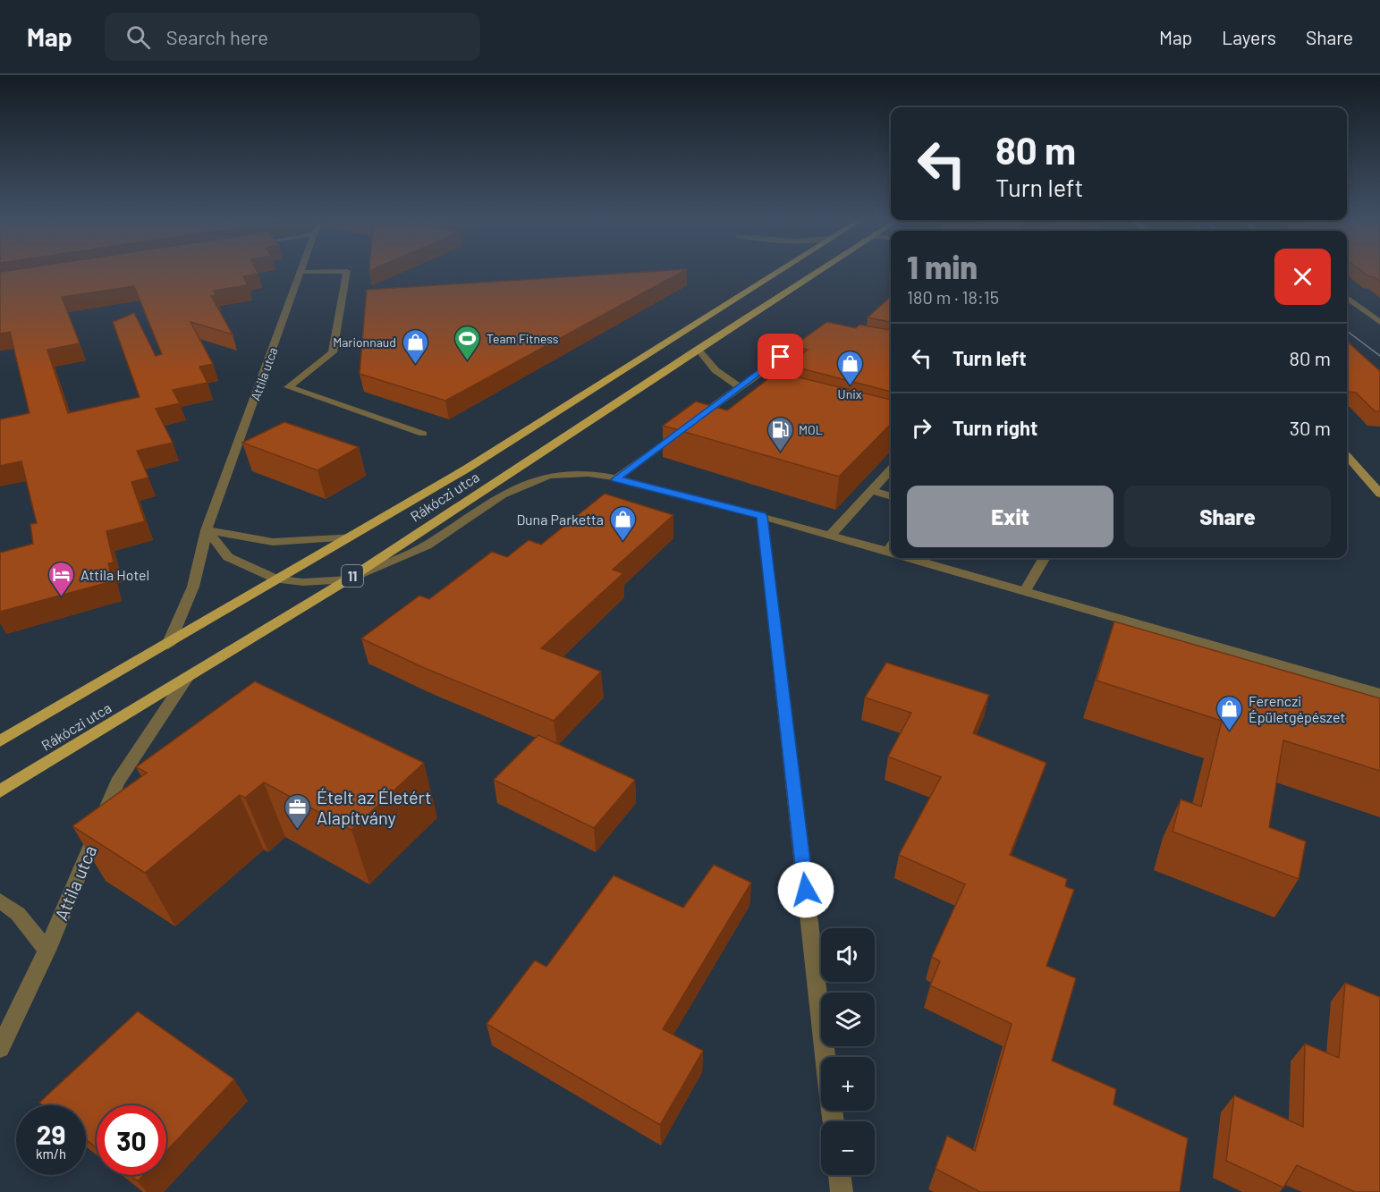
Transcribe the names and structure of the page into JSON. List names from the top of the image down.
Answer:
{
  "streets": {
    "main road": ["Rákóczi utca", "11"],
    "street": ["Attila utca"]
  },
  "crossings": [
    ["Attila utca", "Rákóczi utca"]
  ],
  "places": {
    "sports": ["Team Fitness"],
    "shop": [
      "Marionnaud",
      "Unix",
      "Duna Parketta",
      "Ferenczi Épületgépészet"
    ],
    "fuel station": ["MOL"],
    "hotel": ["Attila Hotel"],
    "office": ["Ételt az Életért Alapítvány"]
  },
  "page": {
    "header": "Map",
    "search": "Search here",
    "nav": ["Map", "Layers", "Share"],
    "turn": ["80 m", "Turn left"],
    "heading": ["1 min", "180 m · 18:15"],
    "list": [
      {
        "name": "Turn left",
        "value": "80 m"
      },
      {
        "name": "Turn right",
        "value": "30 m"
      }
    ],
    "buttons": ["Exit", "Share"],
    "map_buttons": ["+", "−"],
    "speed": "29 km/h",
    "limit": "30"
  }
}
